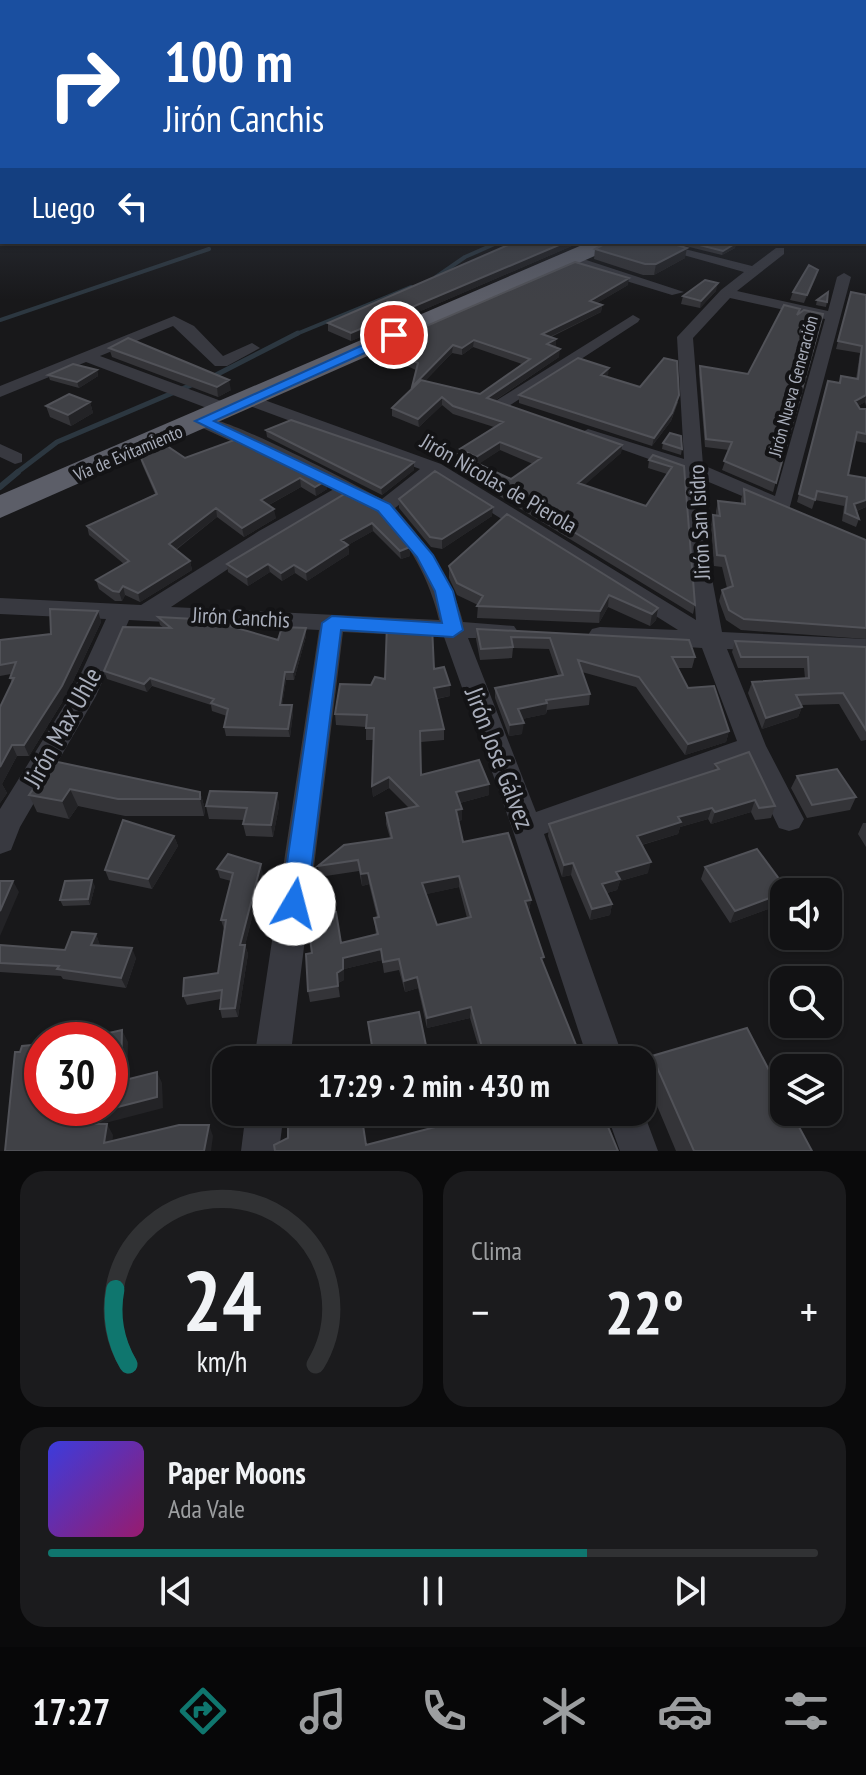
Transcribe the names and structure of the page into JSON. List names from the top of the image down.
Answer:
{
  "streets": {
    "highway": ["Vía de Evitamiento"],
    "street": [
      "Jirón Nueva Generación",
      "Jirón Nicolas de Pierola",
      "Jirón San Isidro",
      "Jirón Canchis",
      "Jirón Max Uhle",
      "Jirón José Gálvez"
    ]
  },
  "crossings": [
    ["Jirón Nueva Generación", "Jirón San Isidro"],
    ["Vía de Evitamiento", "Jirón Nicolas de Pierola"],
    ["Vía de Evitamiento", "Jirón José Gálvez"],
    ["Jirón Nicolas de Pierola", "Jirón San Isidro"],
    ["Jirón Nicolas de Pierola", "Jirón José Gálvez"],
    ["Jirón Canchis", "Jirón Max Uhle"],
    ["Jirón Canchis", "Jirón José Gálvez"]
  ],
  "page": {
    "turn": ["100 m", "Jirón Canchis"],
    "then": "Luego",
    "limit": "30",
    "trip": "17:29 · 2 min · 430 m",
    "tile": "Clima",
    "heat": ["−", "22°", "+"],
    "song": ["Paper Moons", "Ada Vale"],
    "tabs": "17:27",
    "gauge": ["24", "km/h"]
  }
}
